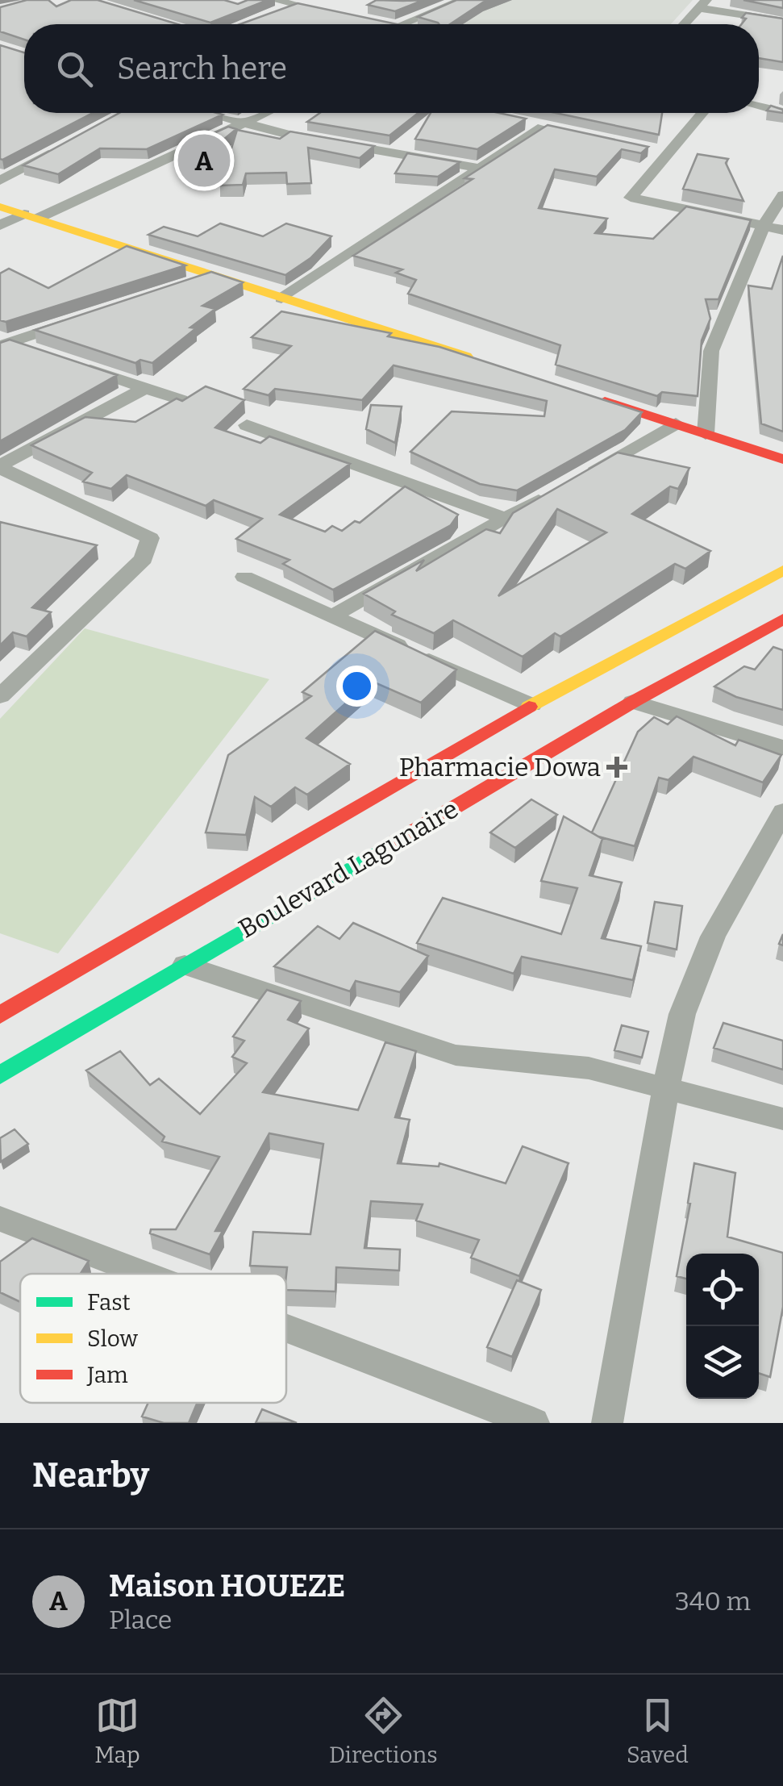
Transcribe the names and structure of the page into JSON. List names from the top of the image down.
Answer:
{
  "streets": {
    "main road": ["Boulevard Lagunaire"]
  },
  "places": {
    "health": ["Pharmacie Dowa"]
  },
  "legend": ["Fast", "Slow", "Jam"],
  "page": {
    "search": "Search here",
    "pins": "A",
    "heading": "Nearby",
    "list": [
      {
        "mark": "A",
        "name": "Maison HOUEZE",
        "note": "Place",
        "value": "340 m"
      }
    ],
    "nav": ["Map", "Directions", "Saved"]
  }
}
